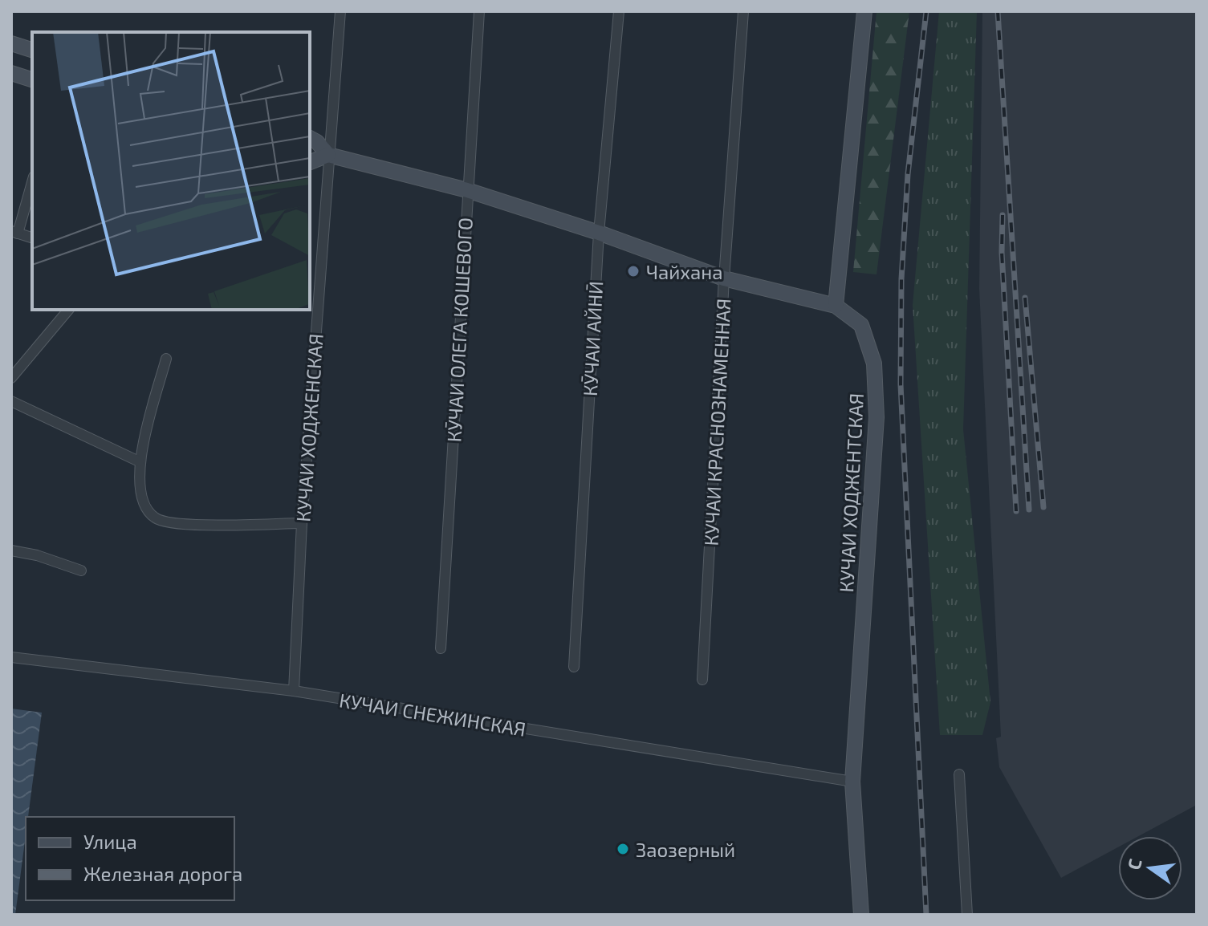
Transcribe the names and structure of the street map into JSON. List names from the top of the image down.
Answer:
{
  "streets": {
    "main road": ["КУЧАИ ХОДЖЕНТСКАЯ"],
    "street": [
      "КӮЧАИ ОЛЕГА КОШЕВОГО",
      "КӮЧАИ АЙНӢ",
      "КУЧАИ КРАСНОЗНАМЕННАЯ",
      "КУЧАИ ХОДЖЕНСКАЯ",
      "КУЧАИ СНЕЖИНСКАЯ"
    ]
  },
  "crossings": [
    ["КУЧАИ ХОДЖЕНСКАЯ", "КУЧАИ СНЕЖИНСКАЯ"],
    ["КУЧАИ ХОДЖЕНТСКАЯ", "КУЧАИ СНЕЖИНСКАЯ"]
  ],
  "places": ["Чайхана", "Заозерный"],
  "legend": ["Улица", "Железная дорога"],
  "north": "left"
}
